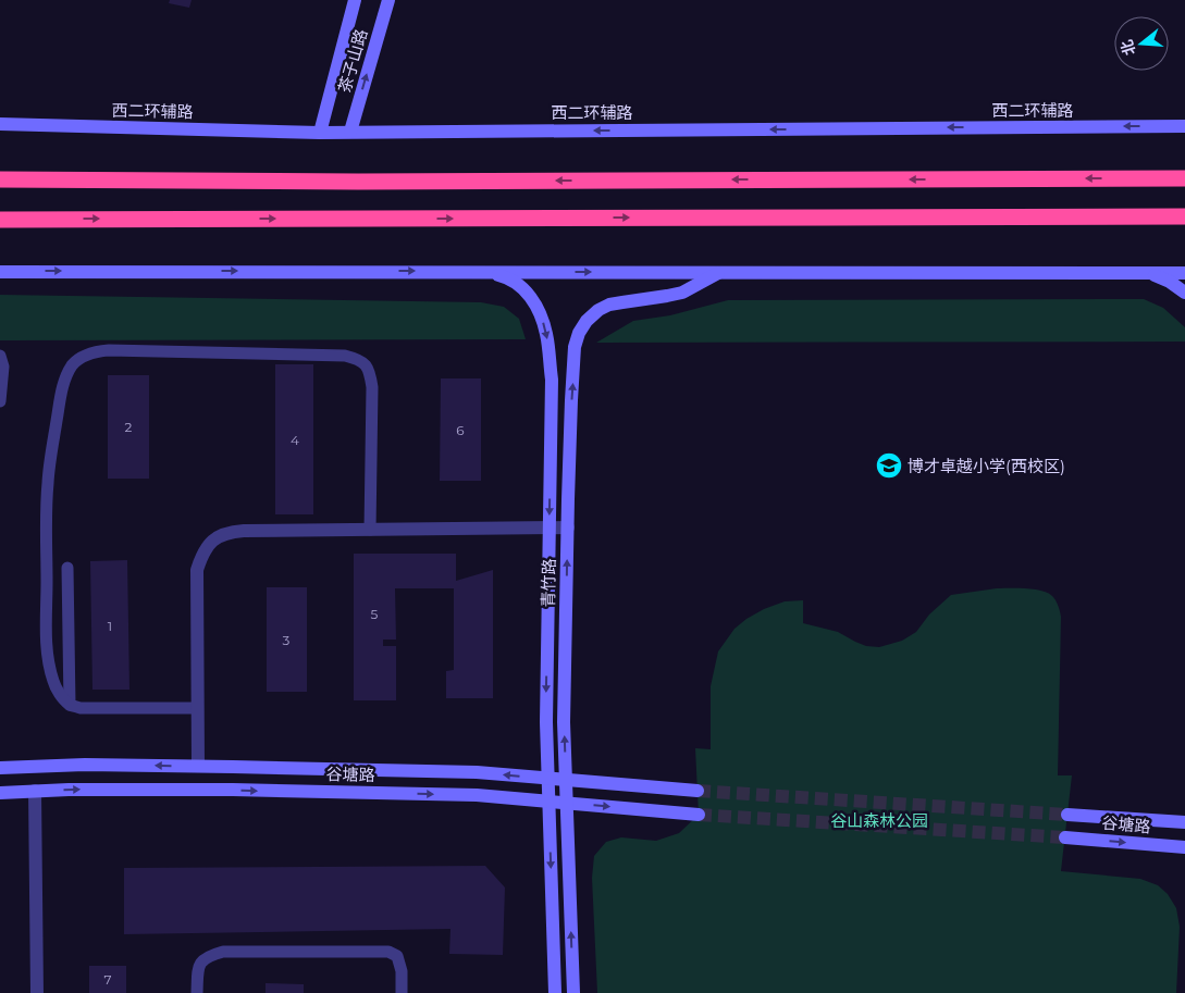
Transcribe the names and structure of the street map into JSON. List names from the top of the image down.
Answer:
{
  "streets": {
    "street": [
      "茶子山路",
      "西二环辅路",
      "青竹路",
      "谷塘路"
    ]
  },
  "crossings": [
    ["茶子山路", "西二环辅路"],
    ["青竹路", "谷塘路"]
  ],
  "one_way": ["西二环辅路"],
  "parks": ["谷山森林公园"],
  "places": {
    "school or university": ["博才卓越小学(西校区)"]
  },
  "house_numbers": [
    "2",
    "6",
    "4",
    "5",
    "1",
    "3",
    "7"
  ],
  "north": "left"
}
